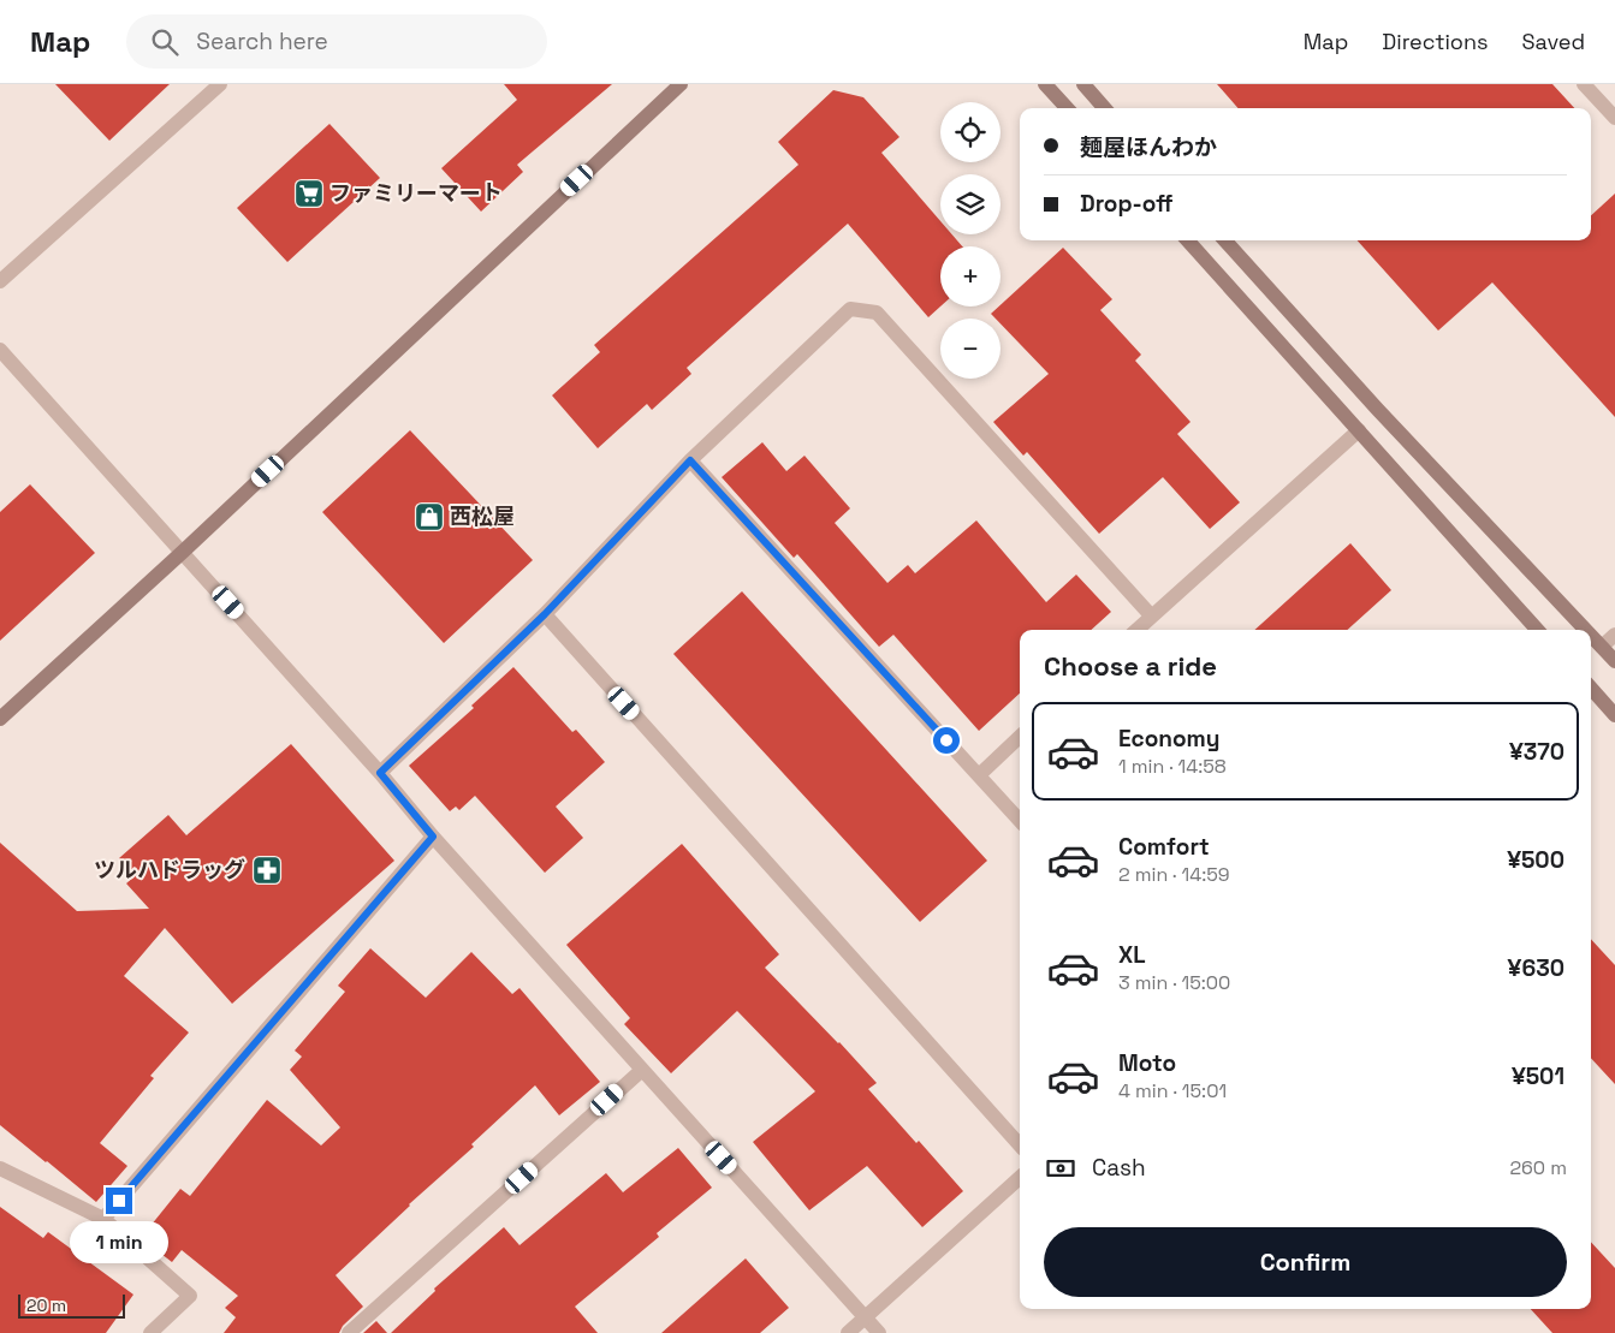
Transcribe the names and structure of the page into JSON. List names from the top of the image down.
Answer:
{
  "places": {
    "supermarket": ["ファミリーマート"],
    "shop": ["西松屋"],
    "pharmacy": ["ツルハドラッグ"]
  },
  "scale_bar": "20 m",
  "page": {
    "header": "Map",
    "search": "Search here",
    "nav": ["Map", "Directions", "Saved"],
    "map_buttons": ["+", "−"],
    "banner": ["麺屋ほんわか", "Drop-off"],
    "heading": "Choose a ride",
    "list": [
      {
        "name": "Economy",
        "note": "1 min · 14:58",
        "value": "¥370"
      },
      {
        "name": "Comfort",
        "note": "2 min · 14:59",
        "value": "¥500"
      },
      {
        "name": "XL",
        "note": "3 min · 15:00",
        "value": "¥630"
      },
      {
        "name": "Moto",
        "note": "4 min · 15:01",
        "value": "¥501"
      }
    ],
    "pay": ["Cash", "260 m"],
    "buttons": "Confirm",
    "bubble": "1 min",
    "scale": "20 m"
  }
}
